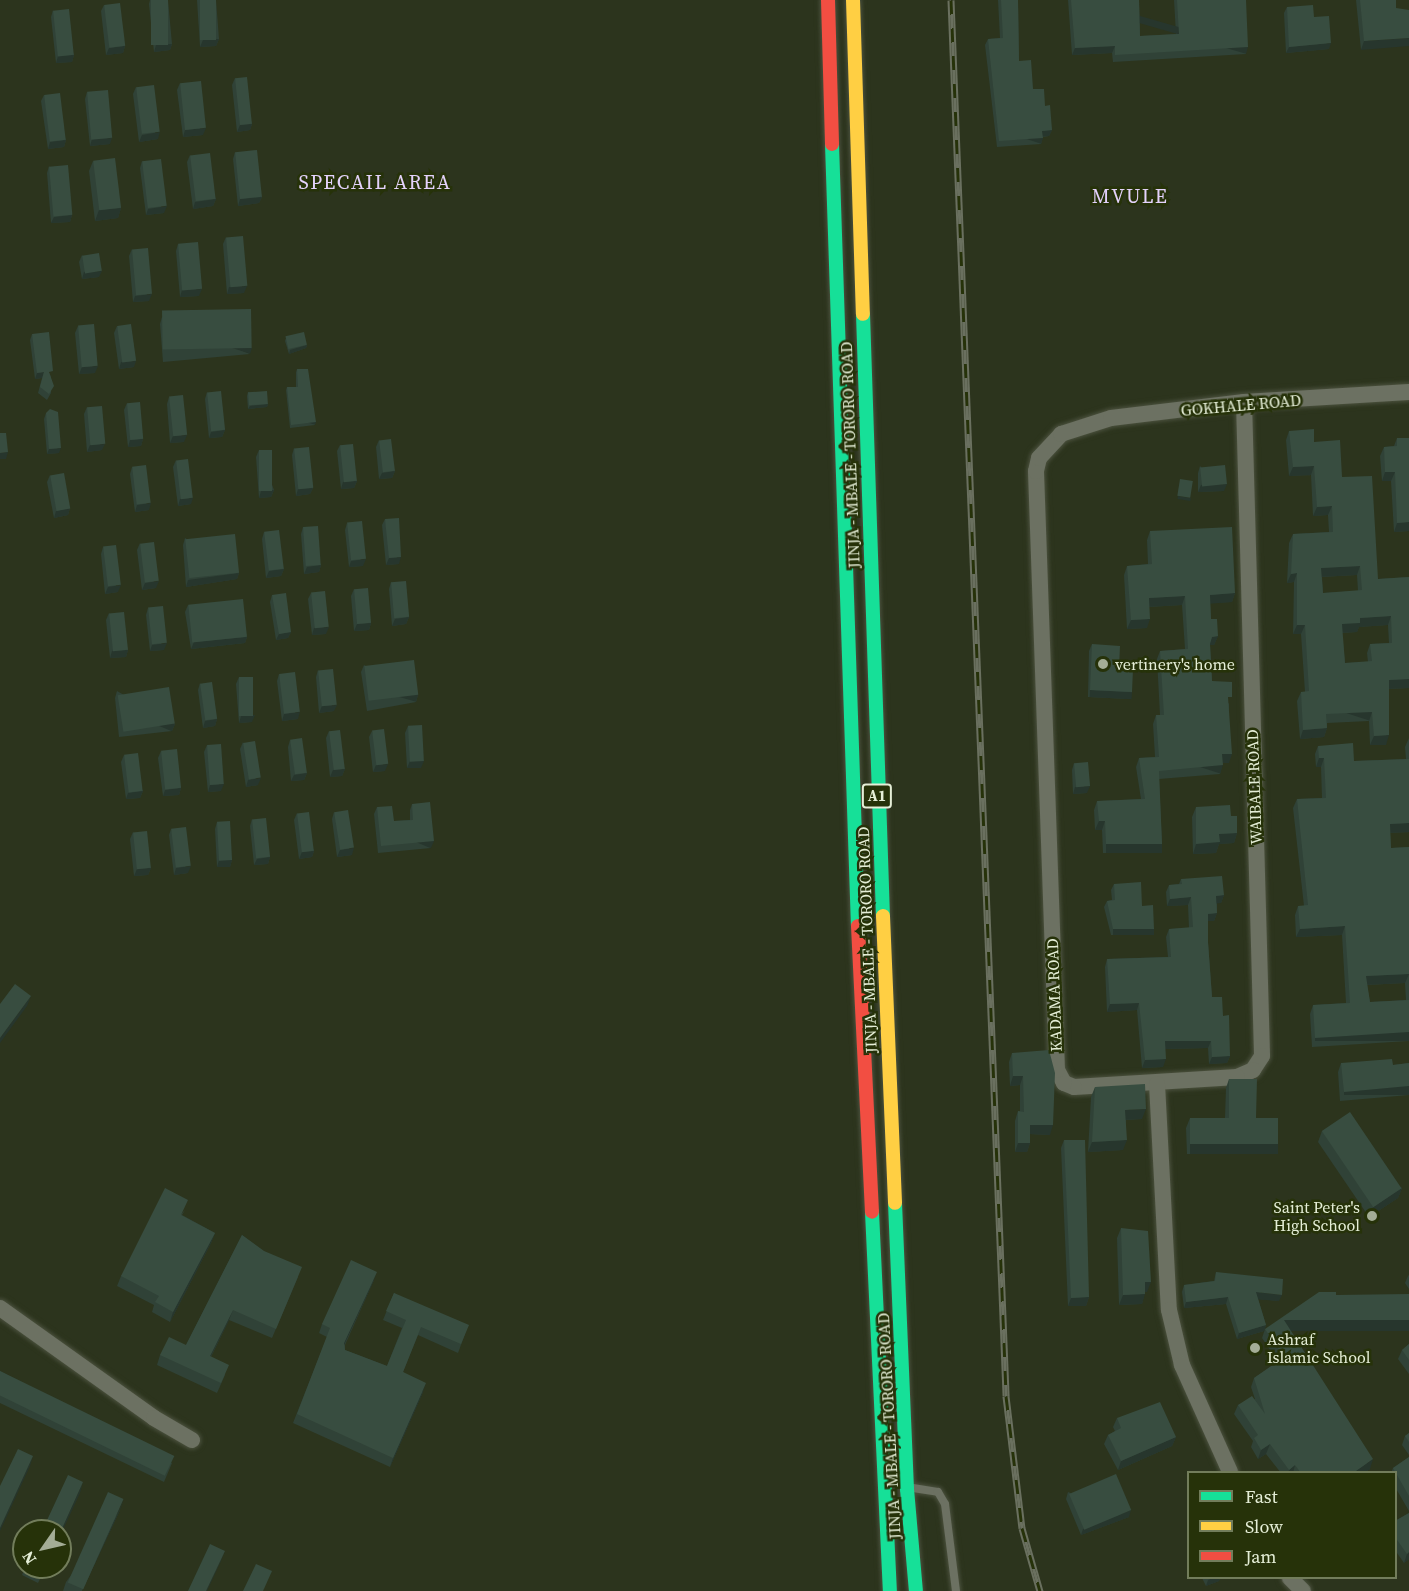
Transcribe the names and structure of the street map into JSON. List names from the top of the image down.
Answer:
{
  "streets": {
    "highway": ["JINJA - MBALE - TORORO ROAD", "A1"],
    "street": ["GOKHALE ROAD", "WAIBALE ROAD", "KADAMA ROAD"]
  },
  "crossings": [
    ["GOKHALE ROAD", "WAIBALE ROAD"],
    ["GOKHALE ROAD", "KADAMA ROAD"],
    ["WAIBALE ROAD", "KADAMA ROAD"]
  ],
  "districts": ["SPECAIL AREA", "MVULE"],
  "places": ["vertinery's home", "Saint Peter's High School", "Ashraf Islamic School"],
  "legend": ["Fast", "Slow", "Jam"],
  "north": "bottom left"
}
